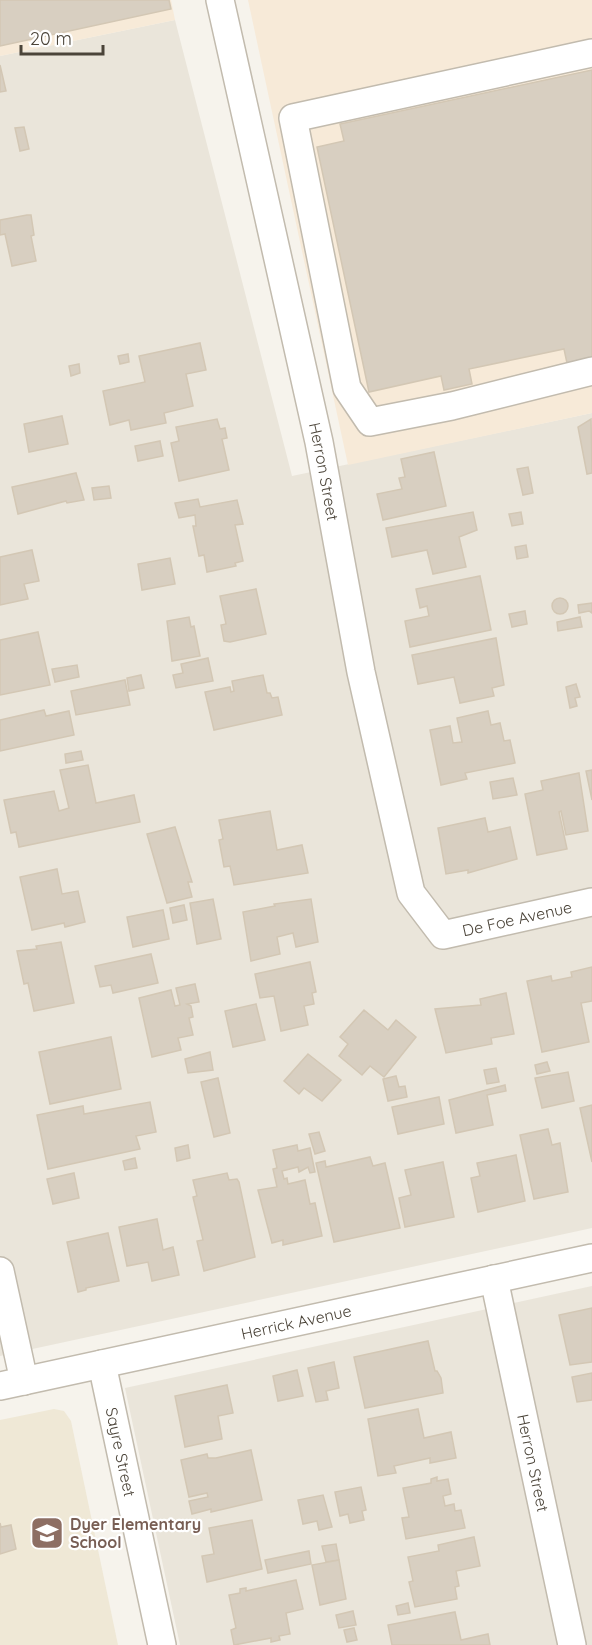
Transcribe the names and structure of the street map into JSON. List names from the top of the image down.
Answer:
{
  "streets": {
    "street": [
      "Herron Street",
      "De Foe Avenue",
      "Herrick Avenue",
      "Sayre Street"
    ]
  },
  "crossings": [
    ["Herron Street", "De Foe Avenue"],
    ["Herron Street", "Herrick Avenue"],
    ["Herrick Avenue", "Sayre Street"]
  ],
  "places": {
    "school or university": ["Dyer Elementary School"]
  },
  "scale_bar": "20 m"
}
